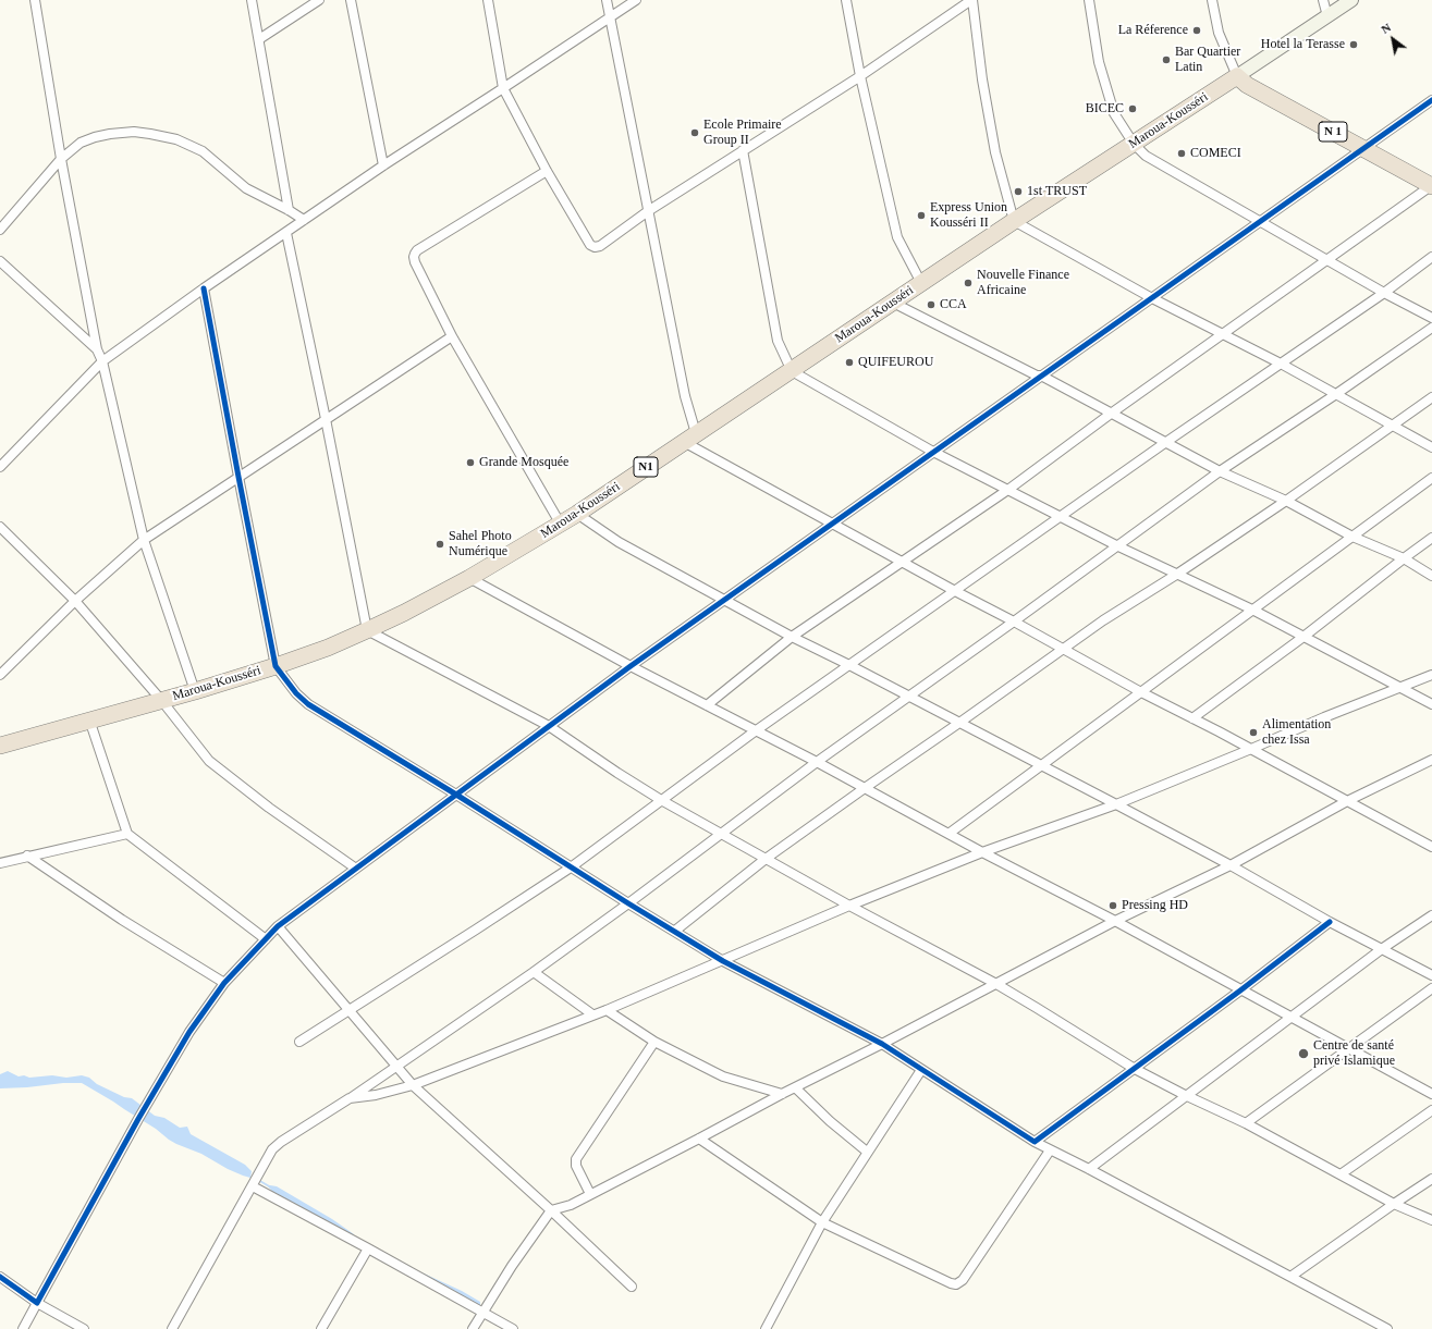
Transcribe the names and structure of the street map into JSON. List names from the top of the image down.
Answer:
{
  "streets": {
    "highway": ["Maroua-Kousséri", "N 1", "N1"]
  },
  "crossings": [
    ["Maroua-Kousséri", "N 1"]
  ],
  "places": [
    "La Réference",
    "Hotel la Terasse",
    "Bar Quartier Latin",
    "BICEC",
    "Ecole Primaire Group II",
    "COMECI",
    "1st TRUST",
    "Express Union Kousséri II",
    "Nouvelle Finance Africaine",
    "CCA",
    "QUIFEUROU",
    "Grande Mosquée",
    "Sahel Photo Numérique",
    "Alimentation chez Issa",
    "Pressing HD",
    "Centre de santé privé Islamique"
  ],
  "north": "top left"
}
